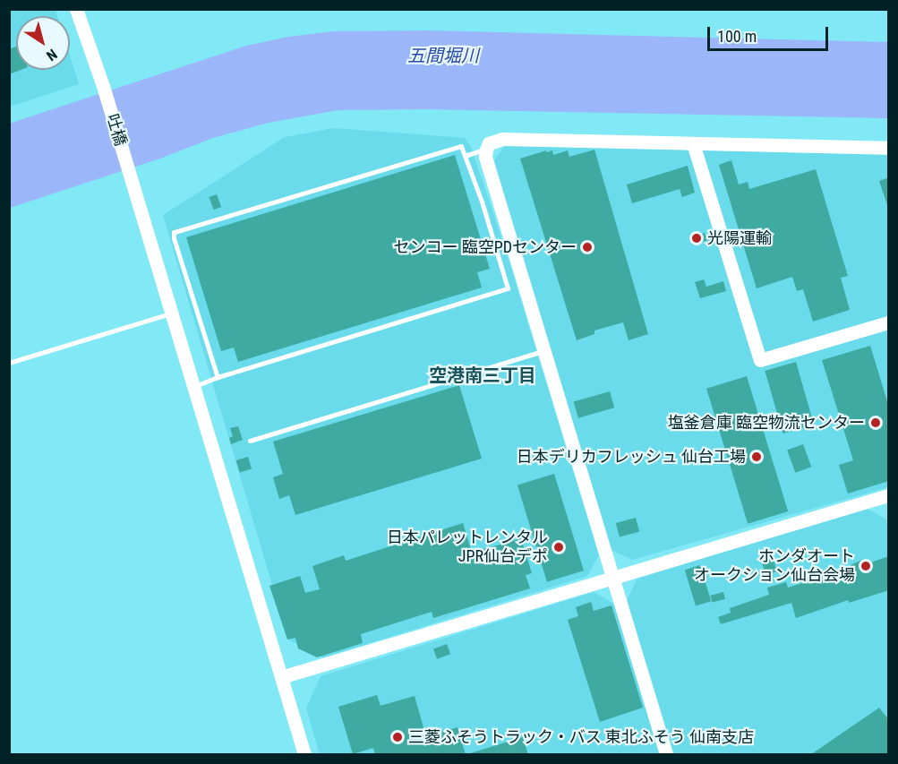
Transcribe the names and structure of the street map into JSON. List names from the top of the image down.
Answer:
{
  "streets": {
    "street": ["吐橋"]
  },
  "districts": ["空港南三丁目"],
  "water": ["五間堀川"],
  "places": [
    "光陽運輸",
    "センコー 臨空PDセンター",
    "塩釜倉庫 臨空物流センター",
    "日本デリカフレッシュ 仙台工場",
    "日本パレットレンタル JPR仙台デポ",
    "ホンダオート オークション仙台会場",
    "三菱ふそうトラック・バス 東北ふそう 仙南支店"
  ],
  "scale_bar": "100 m",
  "north": "bottom right"
}
